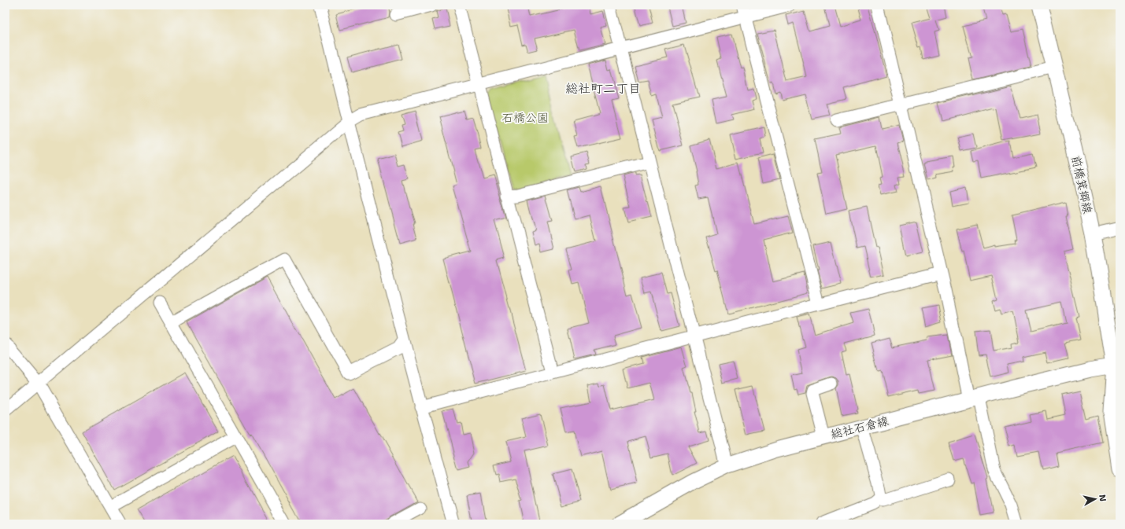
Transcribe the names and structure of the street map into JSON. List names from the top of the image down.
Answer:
{
  "streets": {
    "main road": ["前橋箕郷線", "総社石倉線"]
  },
  "crossings": [
    ["前橋箕郷線", "総社石倉線"]
  ],
  "districts": ["総社町二丁目"],
  "parks": ["石橋公園"],
  "north": "right"
}
